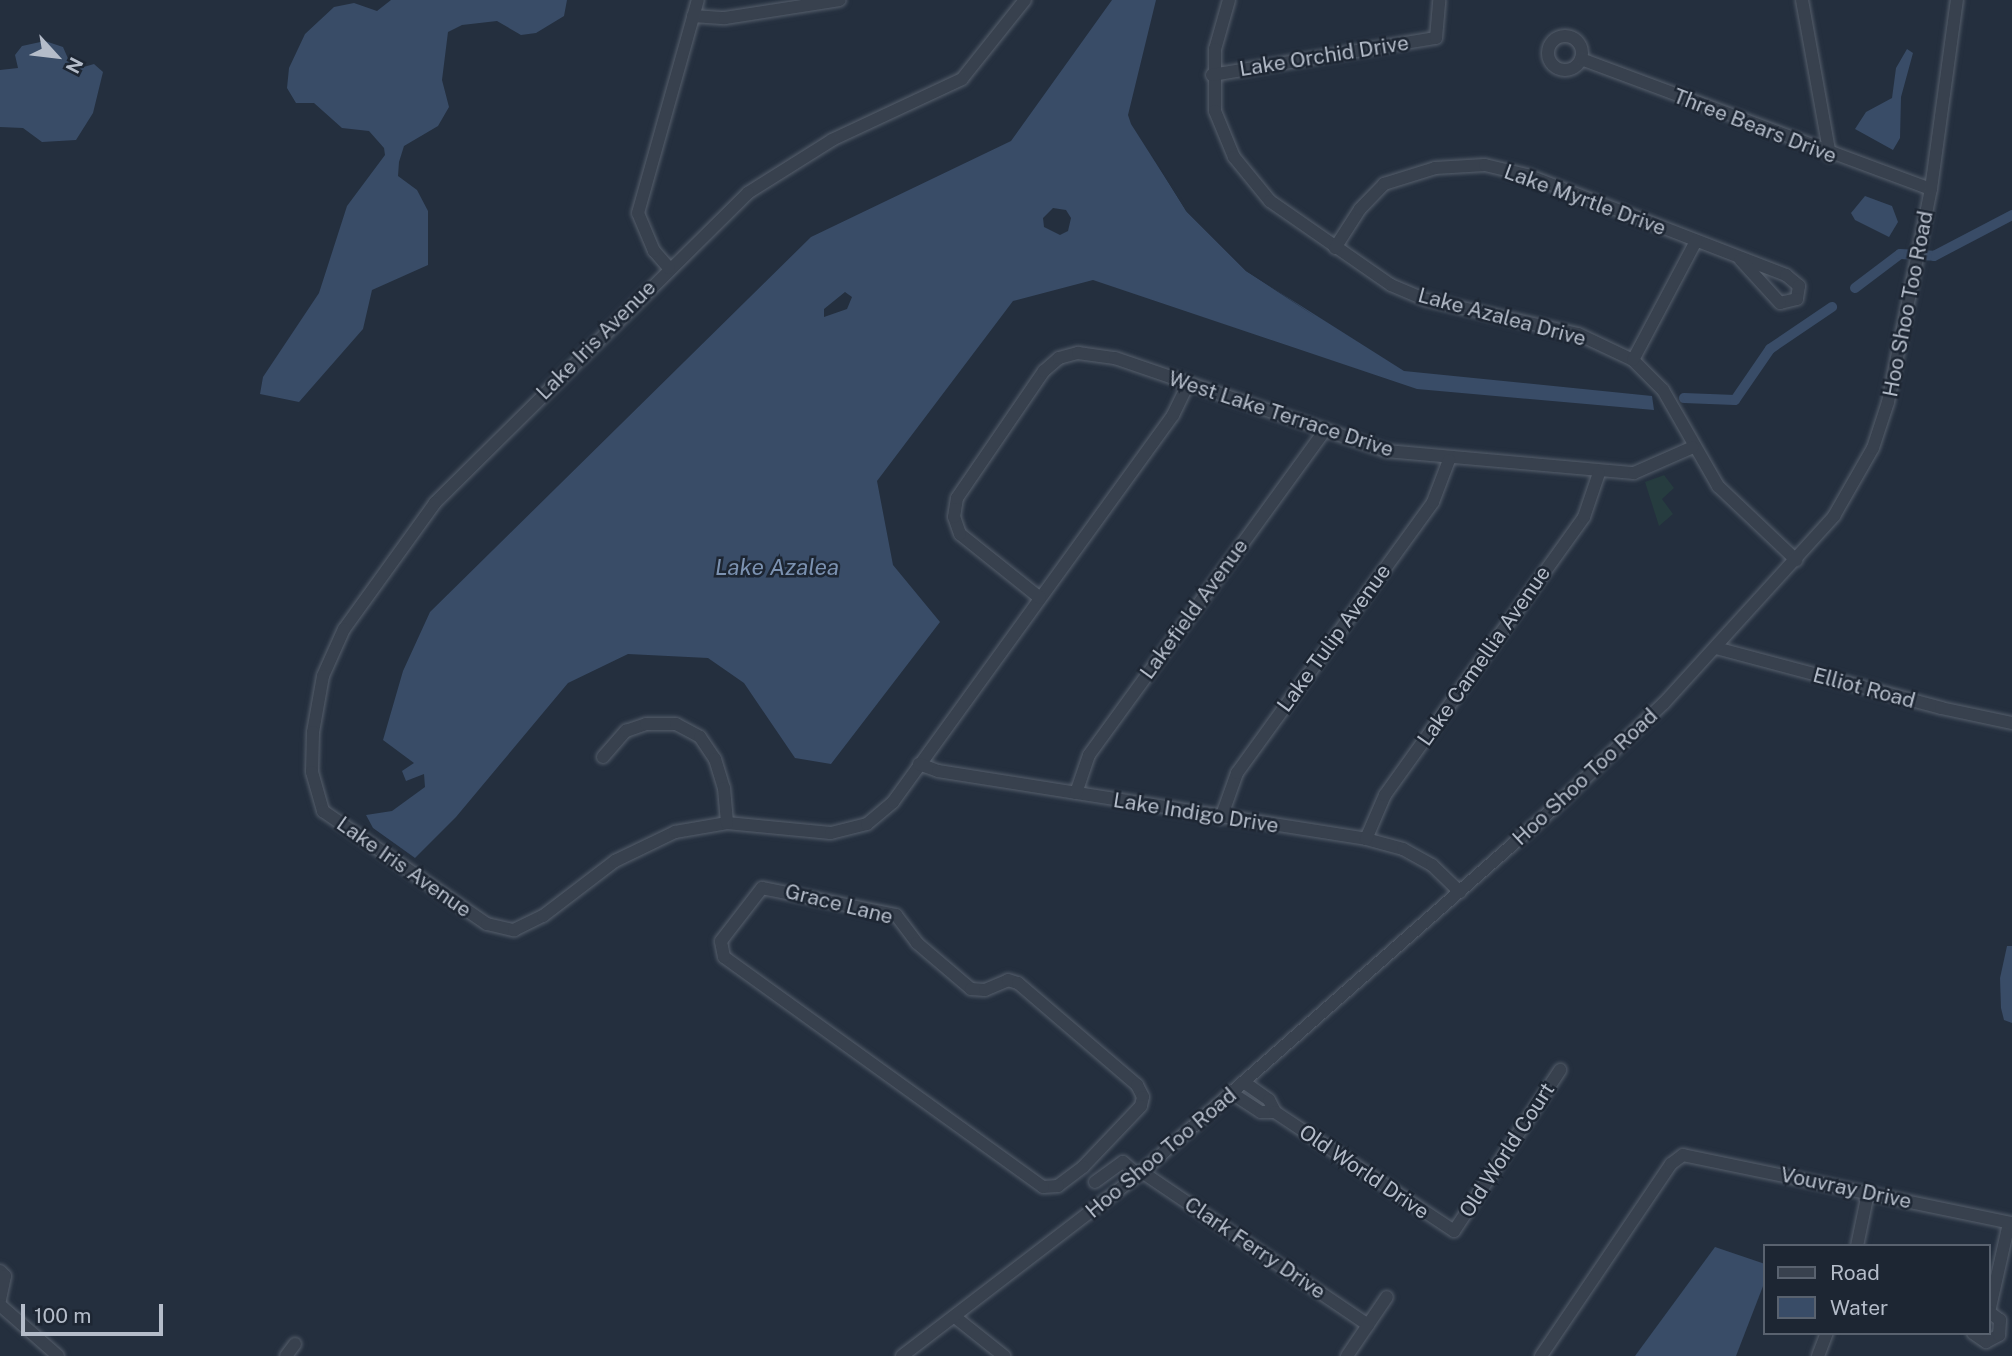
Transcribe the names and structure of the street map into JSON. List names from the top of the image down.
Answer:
{
  "streets": {
    "street": [
      "Lake Orchid Drive",
      "Three Bears Drive",
      "Lake Myrtle Drive",
      "Hoo Shoo Too Road",
      "Lake Azalea Drive",
      "Lake Iris Avenue",
      "West Lake Terrace Drive",
      "Lakefield Avenue",
      "Lake Tulip Avenue",
      "Lake Camellia Avenue",
      "Elliot Road",
      "Lake Indigo Drive",
      "Grace Lane",
      "Old World Court",
      "Old World Drive",
      "Vouvray Drive",
      "Clark Ferry Drive"
    ]
  },
  "crossings": [
    ["Lake Orchid Drive", "Lake Azalea Drive"],
    ["Three Bears Drive", "Hoo Shoo Too Road"],
    ["Lake Myrtle Drive", "Lake Azalea Drive"],
    ["Hoo Shoo Too Road", "Lake Azalea Drive"],
    ["Hoo Shoo Too Road", "Elliot Road"],
    ["Hoo Shoo Too Road", "Lake Indigo Drive"],
    ["Hoo Shoo Too Road", "Old World Drive"],
    ["Hoo Shoo Too Road", "Clark Ferry Drive"],
    ["Lake Azalea Drive", "West Lake Terrace Drive"],
    ["Lake Iris Avenue", "West Lake Terrace Drive"],
    ["Lake Iris Avenue", "Lake Indigo Drive"],
    ["West Lake Terrace Drive", "Lakefield Avenue"],
    ["West Lake Terrace Drive", "Lake Tulip Avenue"],
    ["West Lake Terrace Drive", "Lake Camellia Avenue"],
    ["Lakefield Avenue", "Lake Indigo Drive"],
    ["Lake Tulip Avenue", "Lake Indigo Drive"],
    ["Lake Camellia Avenue", "Lake Indigo Drive"],
    ["Old World Court", "Old World Drive"]
  ],
  "water": ["Lake Azalea"],
  "legend": ["Road", "Water"],
  "scale_bar": "100 m",
  "north": "bottom right"
}
